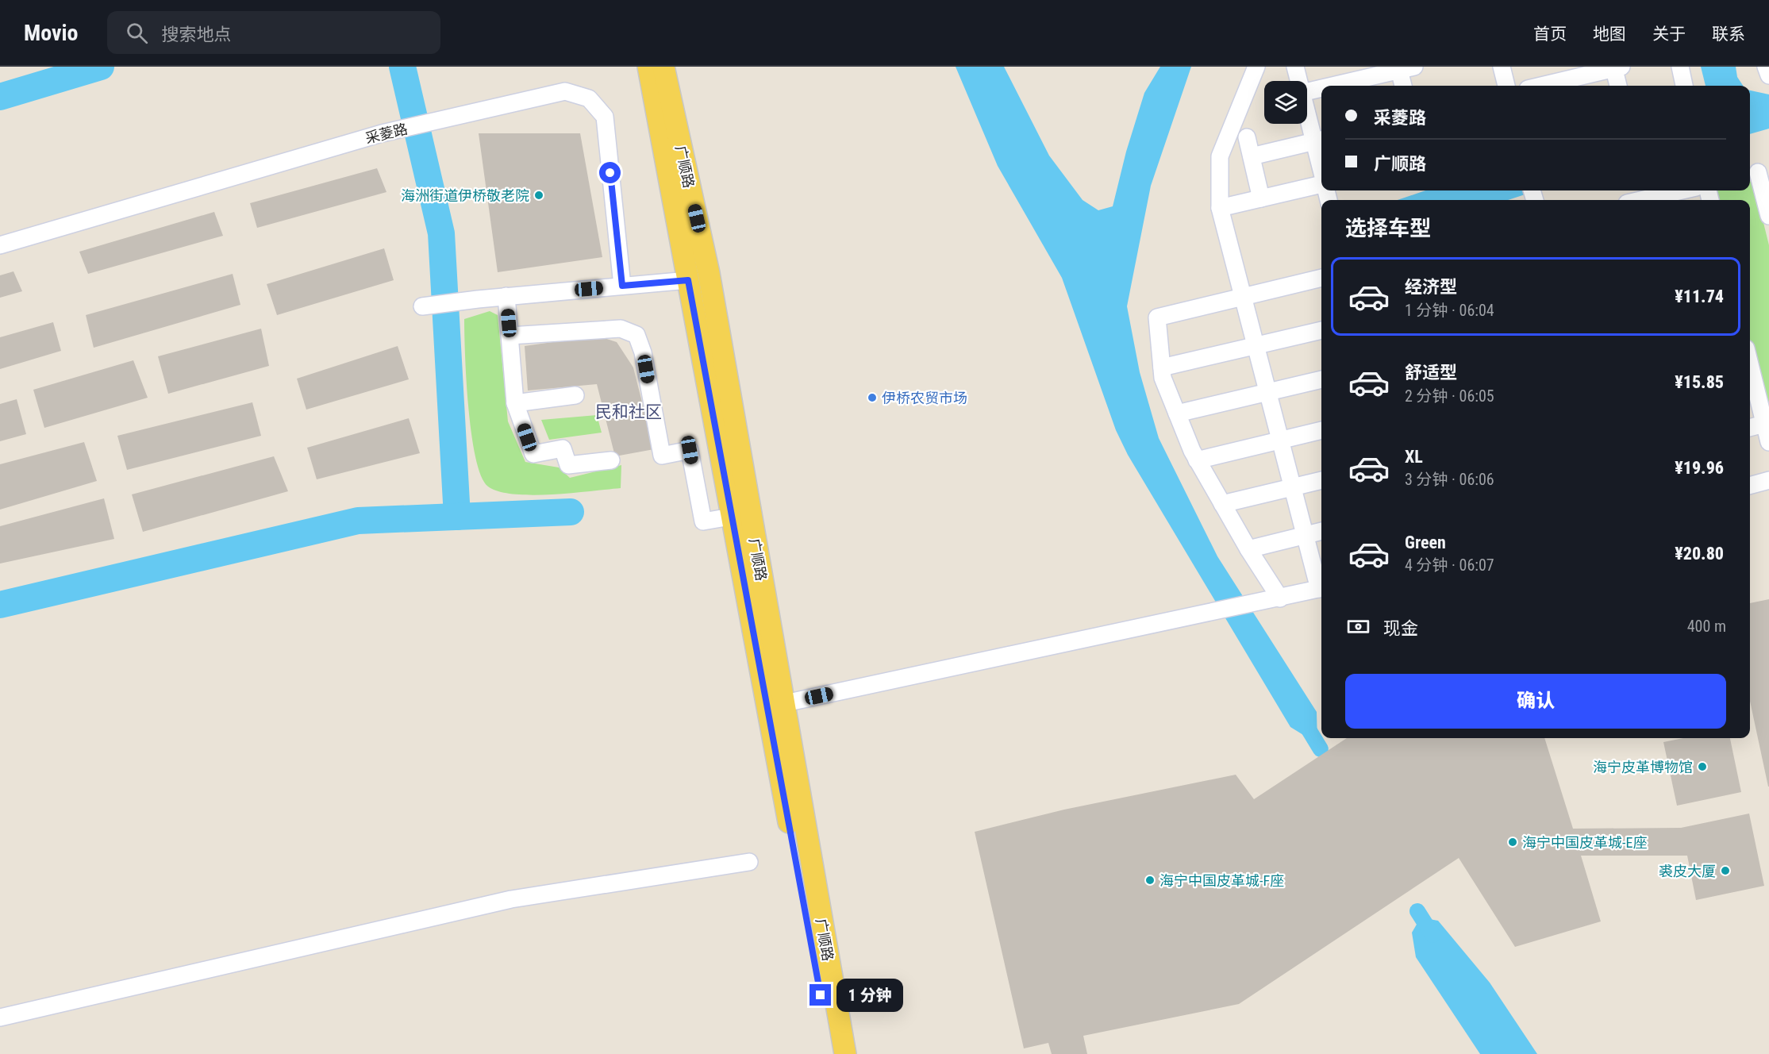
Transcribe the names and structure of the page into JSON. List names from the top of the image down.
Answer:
{
  "streets": {
    "main road": ["广顺路"],
    "street": ["采菱路"]
  },
  "districts": ["民和社区"],
  "places": [
    "海洲街道伊桥敬老院",
    "伊桥农贸市场",
    "海宁皮革博物馆",
    "海宁中国皮革城-E座",
    "裘皮大厦",
    "海宁中国皮革城-F座"
  ],
  "page": {
    "header": "Movio",
    "search": "搜索地点",
    "nav": [
      "首页",
      "地图",
      "关于",
      "联系"
    ],
    "banner": ["采菱路", "广顺路"],
    "heading": "选择车型",
    "list": [
      {
        "name": "经济型",
        "note": "1 分钟 · 06:04",
        "value": "¥11.74"
      },
      {
        "name": "舒适型",
        "note": "2 分钟 · 06:05",
        "value": "¥15.85"
      },
      {
        "name": "XL",
        "note": "3 分钟 · 06:06",
        "value": "¥19.96"
      },
      {
        "name": "Green",
        "note": "4 分钟 · 06:07",
        "value": "¥20.80"
      }
    ],
    "pay": ["现金", "400 m"],
    "buttons": "确认",
    "bubble": "1 分钟"
  }
}
